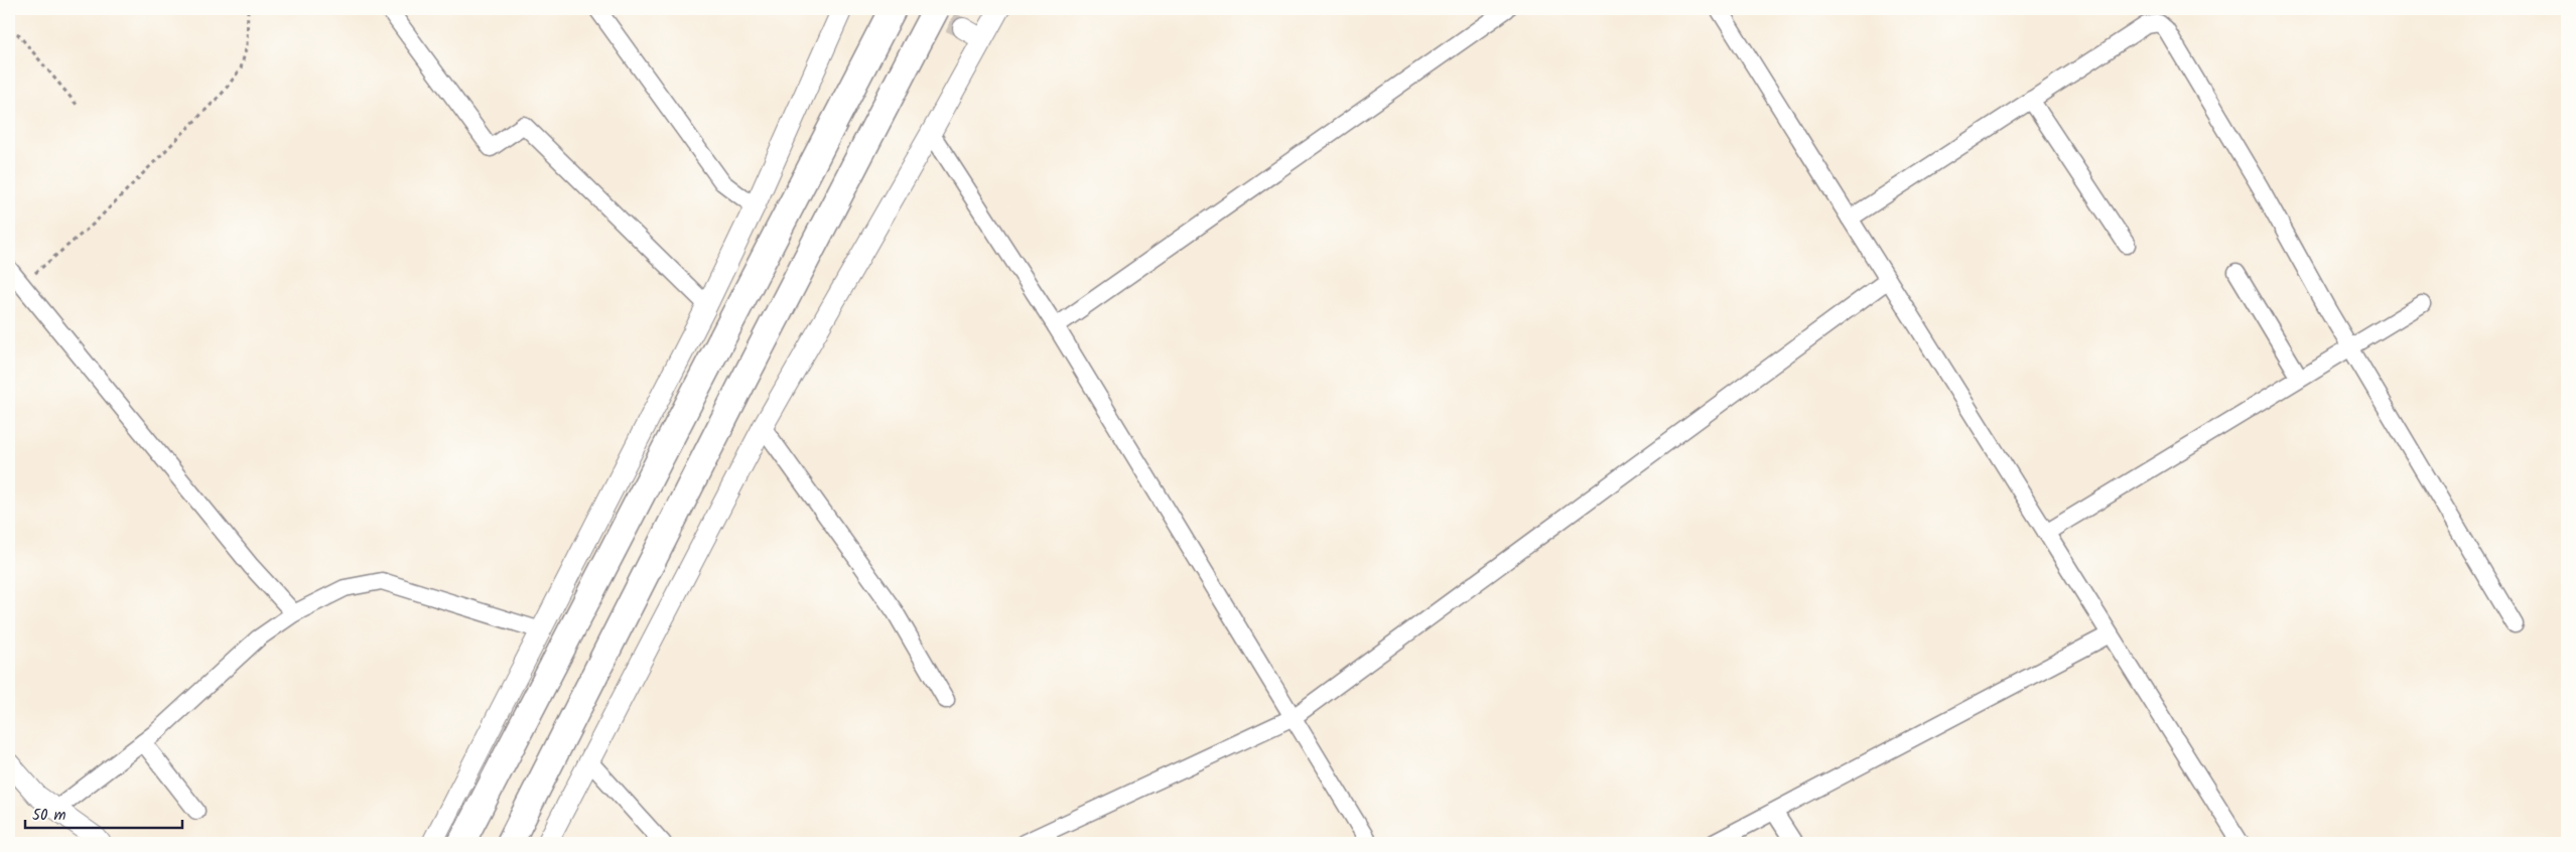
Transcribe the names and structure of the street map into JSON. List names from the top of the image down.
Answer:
{
  "scale_bar": "50 m"
}
